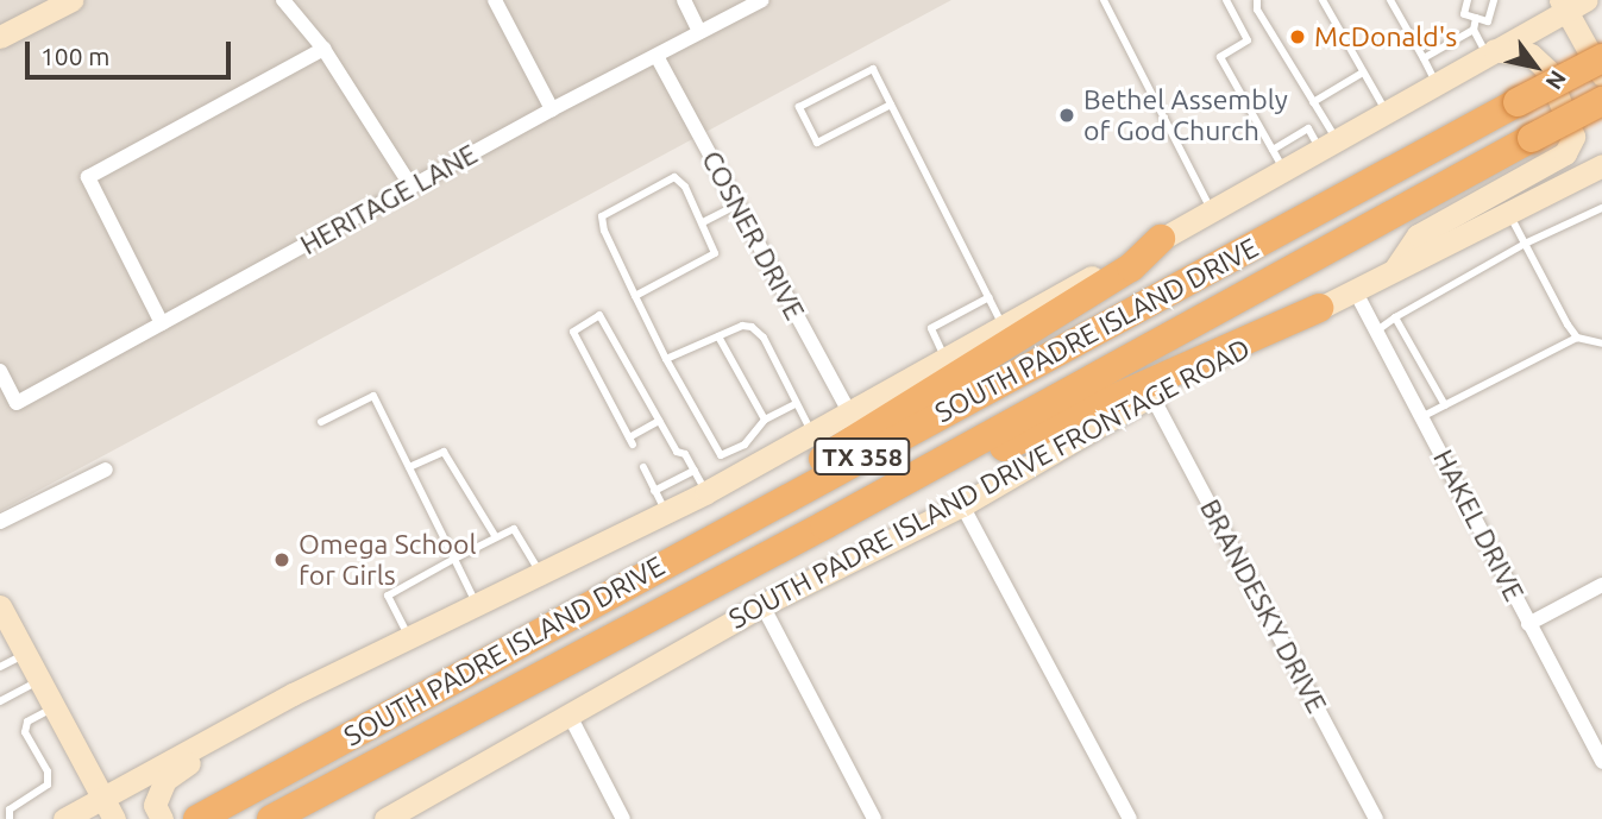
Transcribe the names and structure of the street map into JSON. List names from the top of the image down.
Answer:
{
  "streets": {
    "highway": ["SOUTH PADRE ISLAND DRIVE", "TX 358"],
    "main road": ["SOUTH PADRE ISLAND DRIVE FRONTAGE ROAD"],
    "street": [
      "HERITAGE LANE",
      "COSNER DRIVE",
      "HAKEL DRIVE",
      "BRANDESKY DRIVE"
    ]
  },
  "crossings": [
    ["HERITAGE LANE", "COSNER DRIVE"],
    ["SOUTH PADRE ISLAND DRIVE FRONTAGE ROAD", "HAKEL DRIVE"],
    ["SOUTH PADRE ISLAND DRIVE FRONTAGE ROAD", "BRANDESKY DRIVE"]
  ],
  "places": ["McDonald's", "Bethel Assembly of God Church", "Omega School for Girls"],
  "scale_bar": "100 m",
  "north": "bottom right"
}
